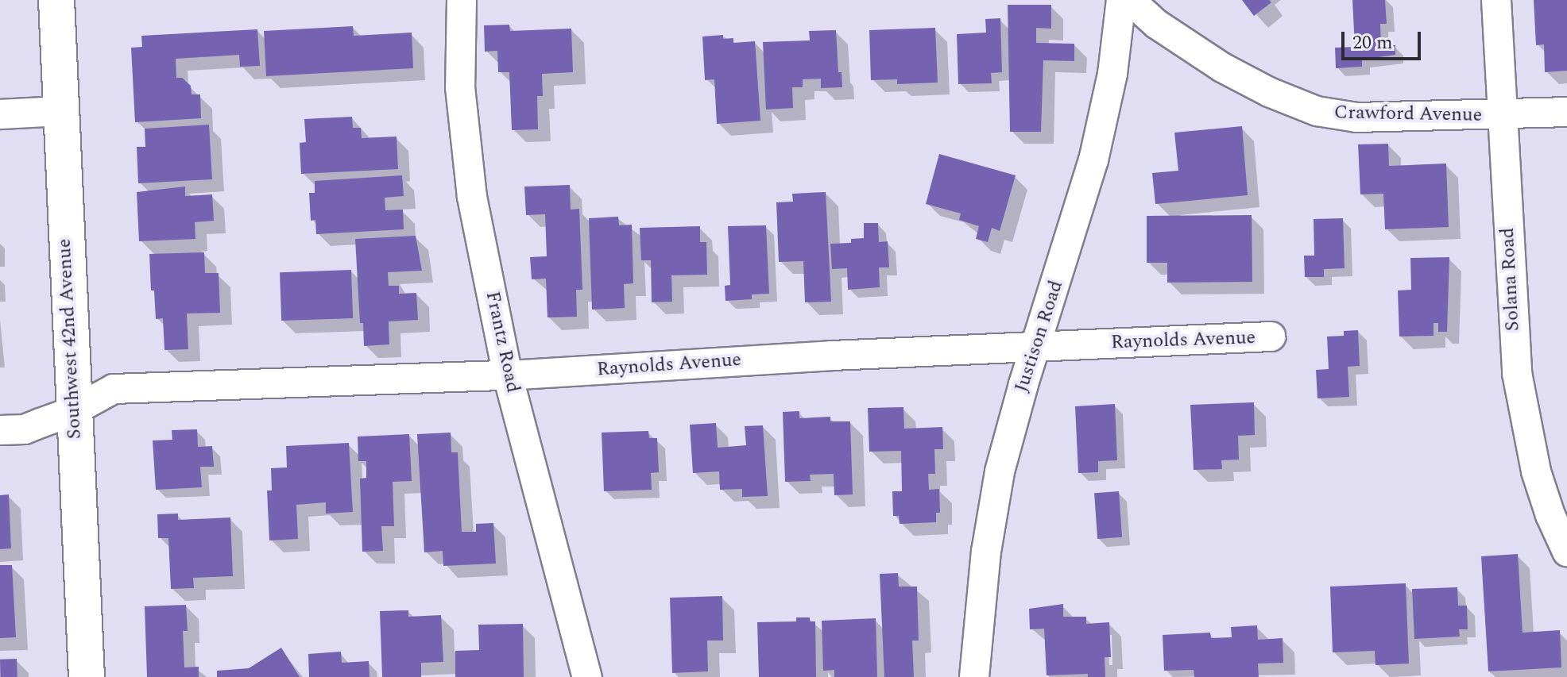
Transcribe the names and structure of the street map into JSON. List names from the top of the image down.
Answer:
{
  "streets": {
    "main road": ["Southwest 42nd Avenue"],
    "street": [
      "Crawford Avenue",
      "Solana Road",
      "Justison Road",
      "Raynolds Avenue",
      "Frantz Road"
    ]
  },
  "crossings": [
    ["Crawford Avenue", "Solana Road"],
    ["Justison Road", "Raynolds Avenue"],
    ["Southwest 42nd Avenue", "Raynolds Avenue"],
    ["Raynolds Avenue", "Frantz Road"]
  ],
  "scale_bar": "20 m"
}
